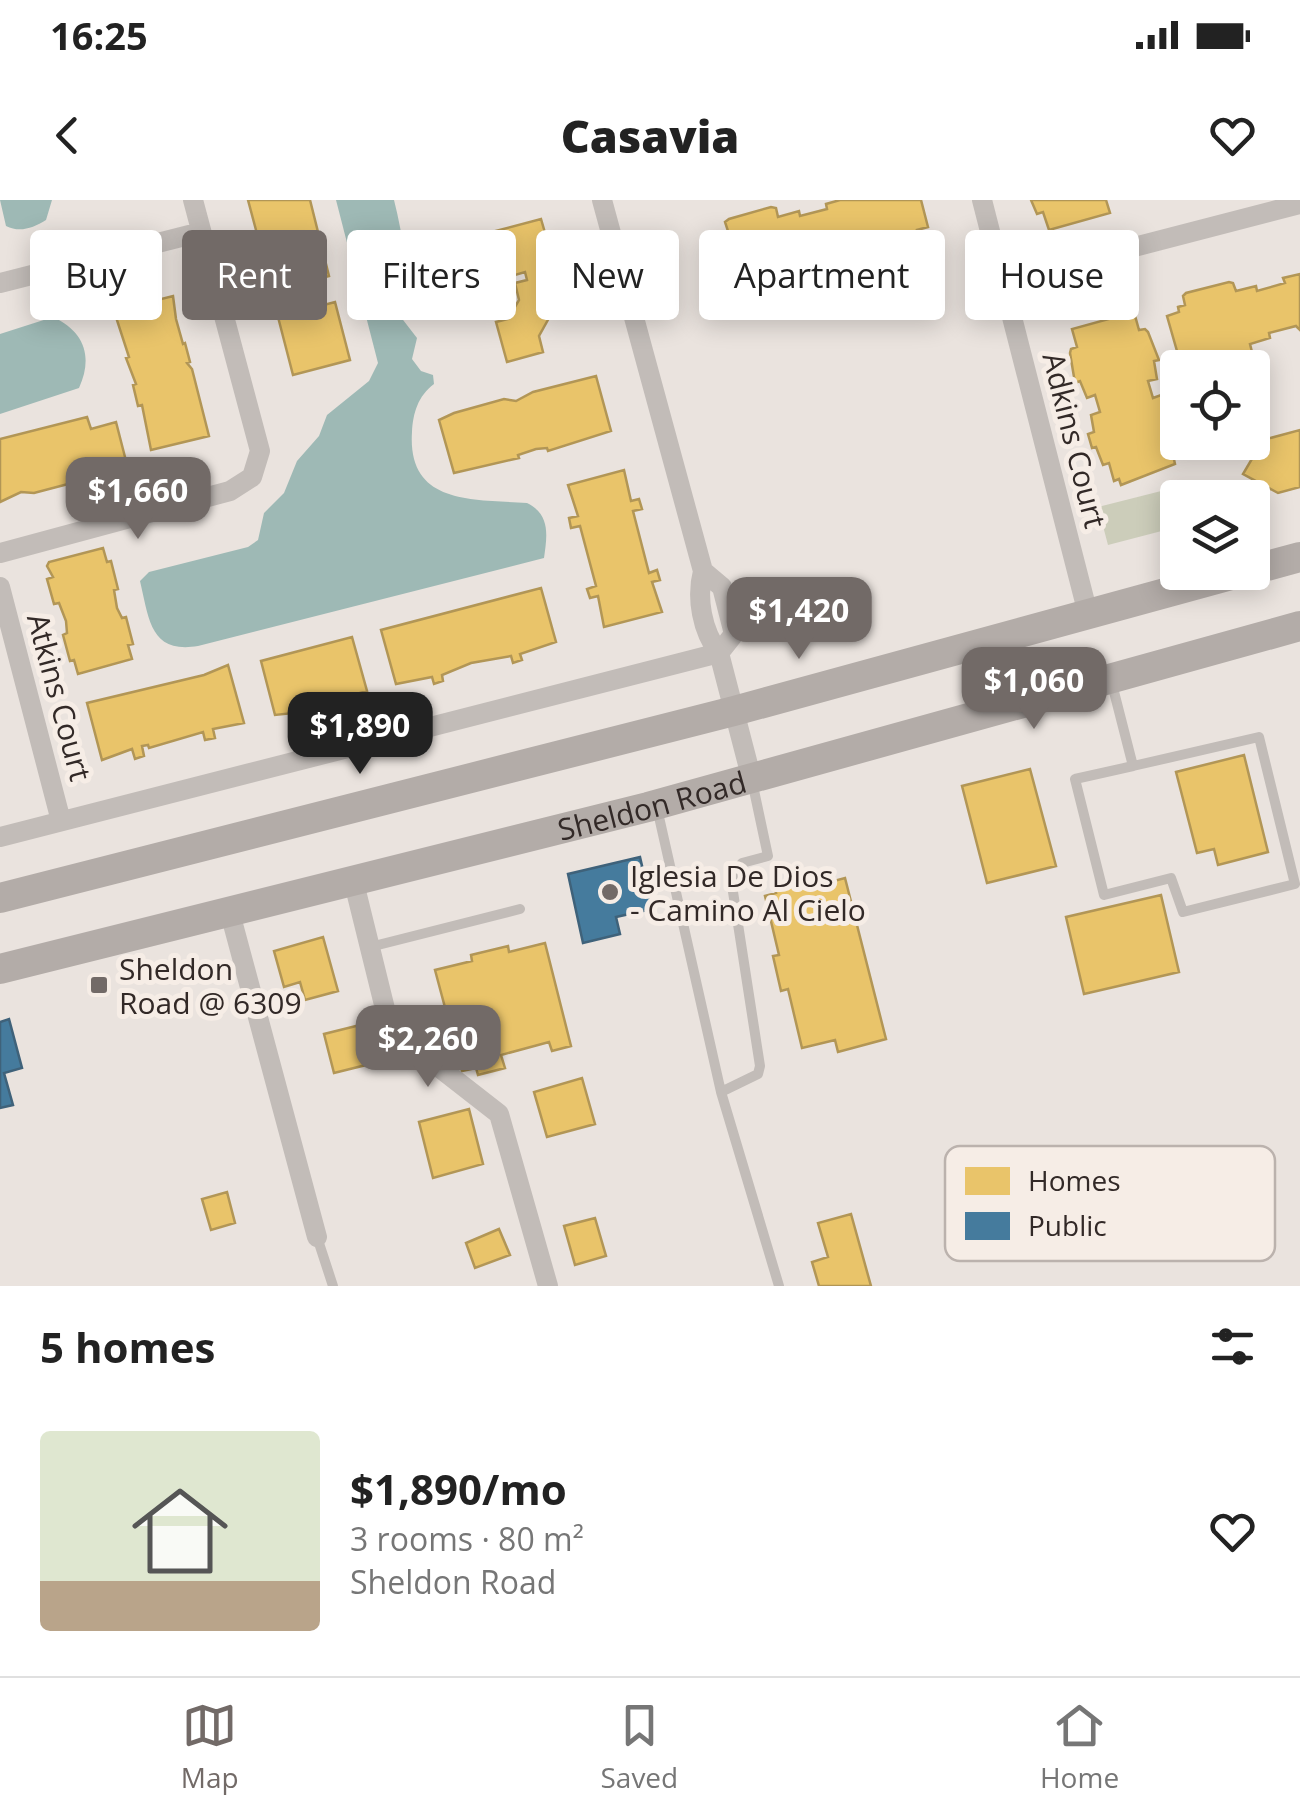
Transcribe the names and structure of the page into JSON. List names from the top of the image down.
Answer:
{
  "streets": {
    "main road": ["Sheldon Road"],
    "street": ["Adkins Court", "Atkins Court"]
  },
  "places": {
    "other": ["Iglesia De Dios - Camino Al Cielo"],
    "transit": ["Sheldon Road @ 6309"]
  },
  "legend": ["Homes", "Public"],
  "page": {
    "status": "16:25",
    "header": "Casavia",
    "chip": [
      "Buy",
      "Rent",
      "Filters",
      "New",
      "Apartment",
      "House"
    ],
    "price": [
      "$1,660",
      "$1,420",
      "$1,060",
      "$1,890",
      "$2,260"
    ],
    "heading": "5 homes",
    "list": [
      {
        "name": "$1,890/mo",
        "note": "3 rooms · 80 m² · Sheldon Road"
      }
    ],
    "tabs": ["Map", "Saved", "Home"]
  }
}
